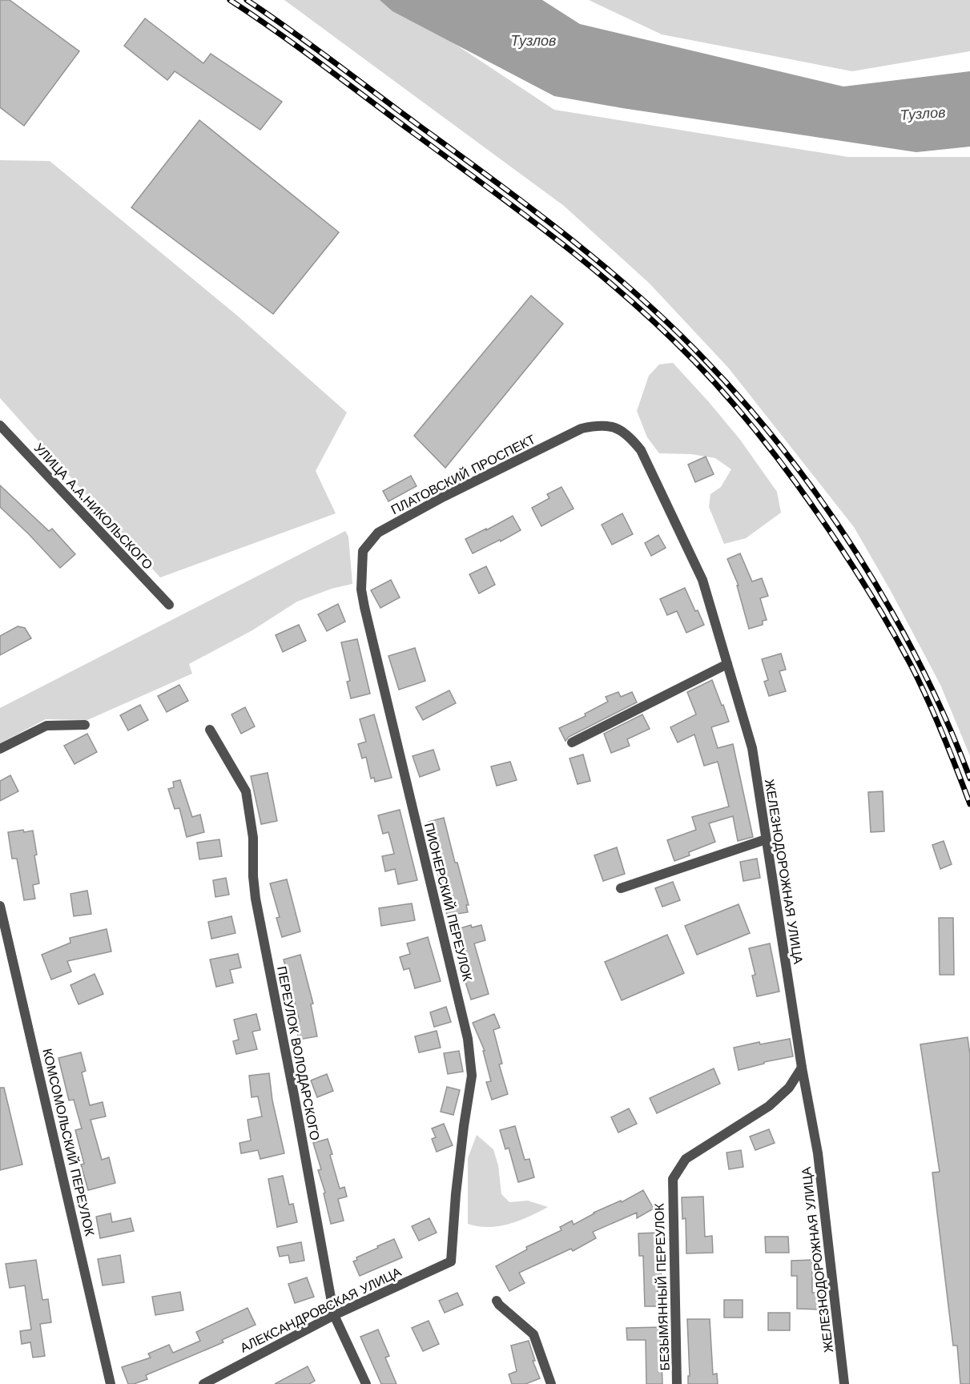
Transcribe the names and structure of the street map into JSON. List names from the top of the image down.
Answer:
{
  "streets": {
    "street": [
      "ПЛАТОВСКИЙ ПРОСПЕКТ",
      "УЛИЦА А.А.НИКОЛЬСКОГО",
      "ЖЕЛЕЗНОДОРОЖНАЯ УЛИЦА",
      "ПИОНЕРСКИЙ ПЕРЕУЛОК",
      "ПЕРЕУЛОК ВОЛОДАРСКОГО",
      "КОМСОМОЛЬСКИЙ ПЕРЕУЛОК",
      "БЕЗЫМЯННЫЙ ПЕРЕУЛОК",
      "АЛЕКСАНДРОВСКАЯ УЛИЦА"
    ]
  },
  "crossings": [
    ["ПЛАТОВСКИЙ ПРОСПЕКТ", "ЖЕЛЕЗНОДОРОЖНАЯ УЛИЦА"],
    ["ПЛАТОВСКИЙ ПРОСПЕКТ", "ПИОНЕРСКИЙ ПЕРЕУЛОК"],
    ["ЖЕЛЕЗНОДОРОЖНАЯ УЛИЦА", "БЕЗЫМЯННЫЙ ПЕРЕУЛОК"],
    ["ПИОНЕРСКИЙ ПЕРЕУЛОК", "АЛЕКСАНДРОВСКАЯ УЛИЦА"],
    ["ПЕРЕУЛОК ВОЛОДАРСКОГО", "АЛЕКСАНДРОВСКАЯ УЛИЦА"]
  ],
  "water": ["Тузлов"]
}
